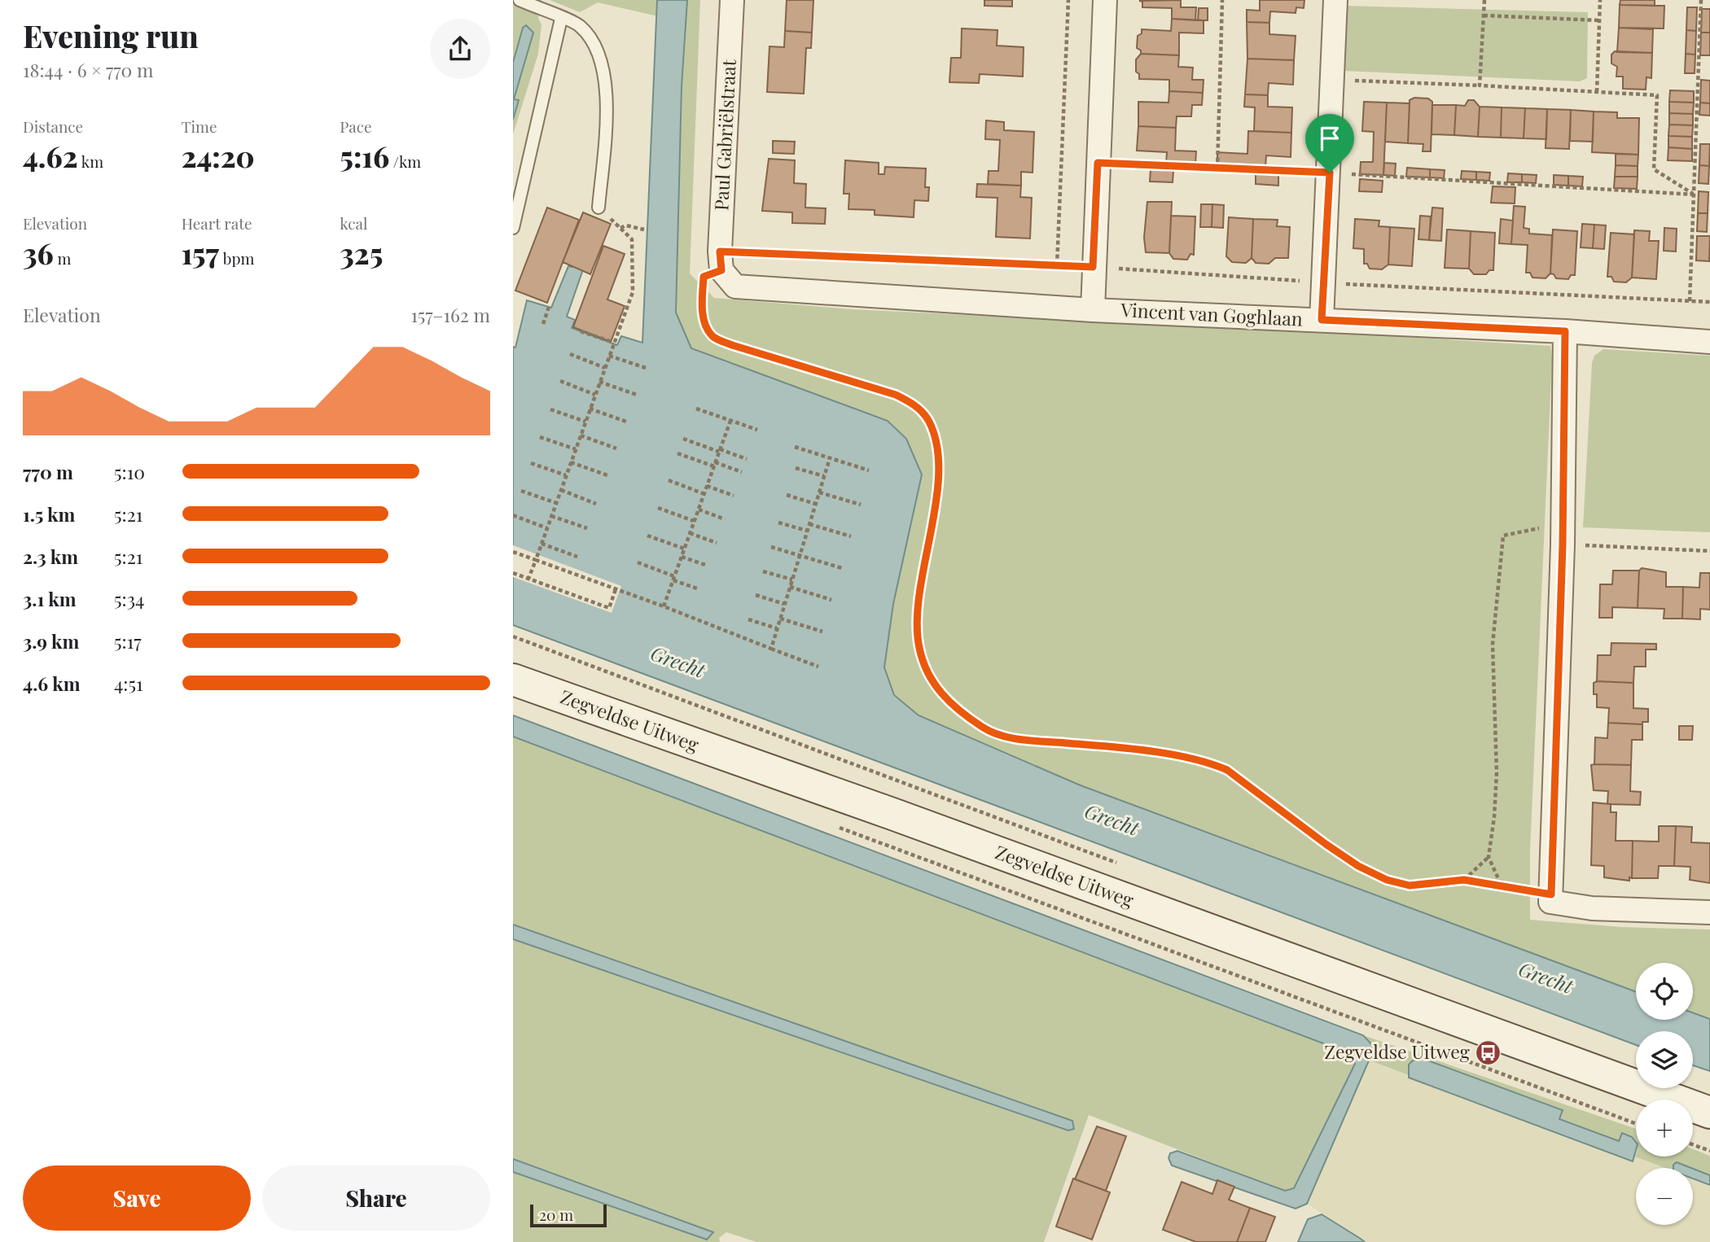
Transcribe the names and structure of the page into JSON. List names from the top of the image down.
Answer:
{
  "streets": {
    "street": ["Paul Gabriëlstraat", "Vincent van Goghlaan", "Zegveldse Uitweg"]
  },
  "crossings": [
    ["Paul Gabriëlstraat", "Vincent van Goghlaan"]
  ],
  "water": ["Grecht"],
  "places": {
    "bus stop": ["Zegveldse Uitweg"]
  },
  "scale_bar": "20 m",
  "page": {
    "heading": ["Evening run", "18:44 · 6 × 770 m"],
    "stats": [
      ["Distance", "4.62 km"],
      ["Time", "24:20"],
      ["Pace", "5:16 /km"],
      ["Elevation", "36 m"],
      ["Heart rate", "157 bpm"],
      ["kcal", "325"]
    ],
    "chart": ["Elevation", "157–162 m"],
    "list": [
      {
        "name": "770 m",
        "note": "5:10"
      },
      {
        "name": "1.5 km",
        "note": "5:21"
      },
      {
        "name": "2.3 km",
        "note": "5:21"
      },
      {
        "name": "3.1 km",
        "note": "5:34"
      },
      {
        "name": "3.9 km",
        "note": "5:17"
      },
      {
        "name": "4.6 km",
        "note": "4:51"
      }
    ],
    "map_buttons": ["+", "−"],
    "buttons": ["Save", "Share"],
    "scale": "20 m"
  }
}
